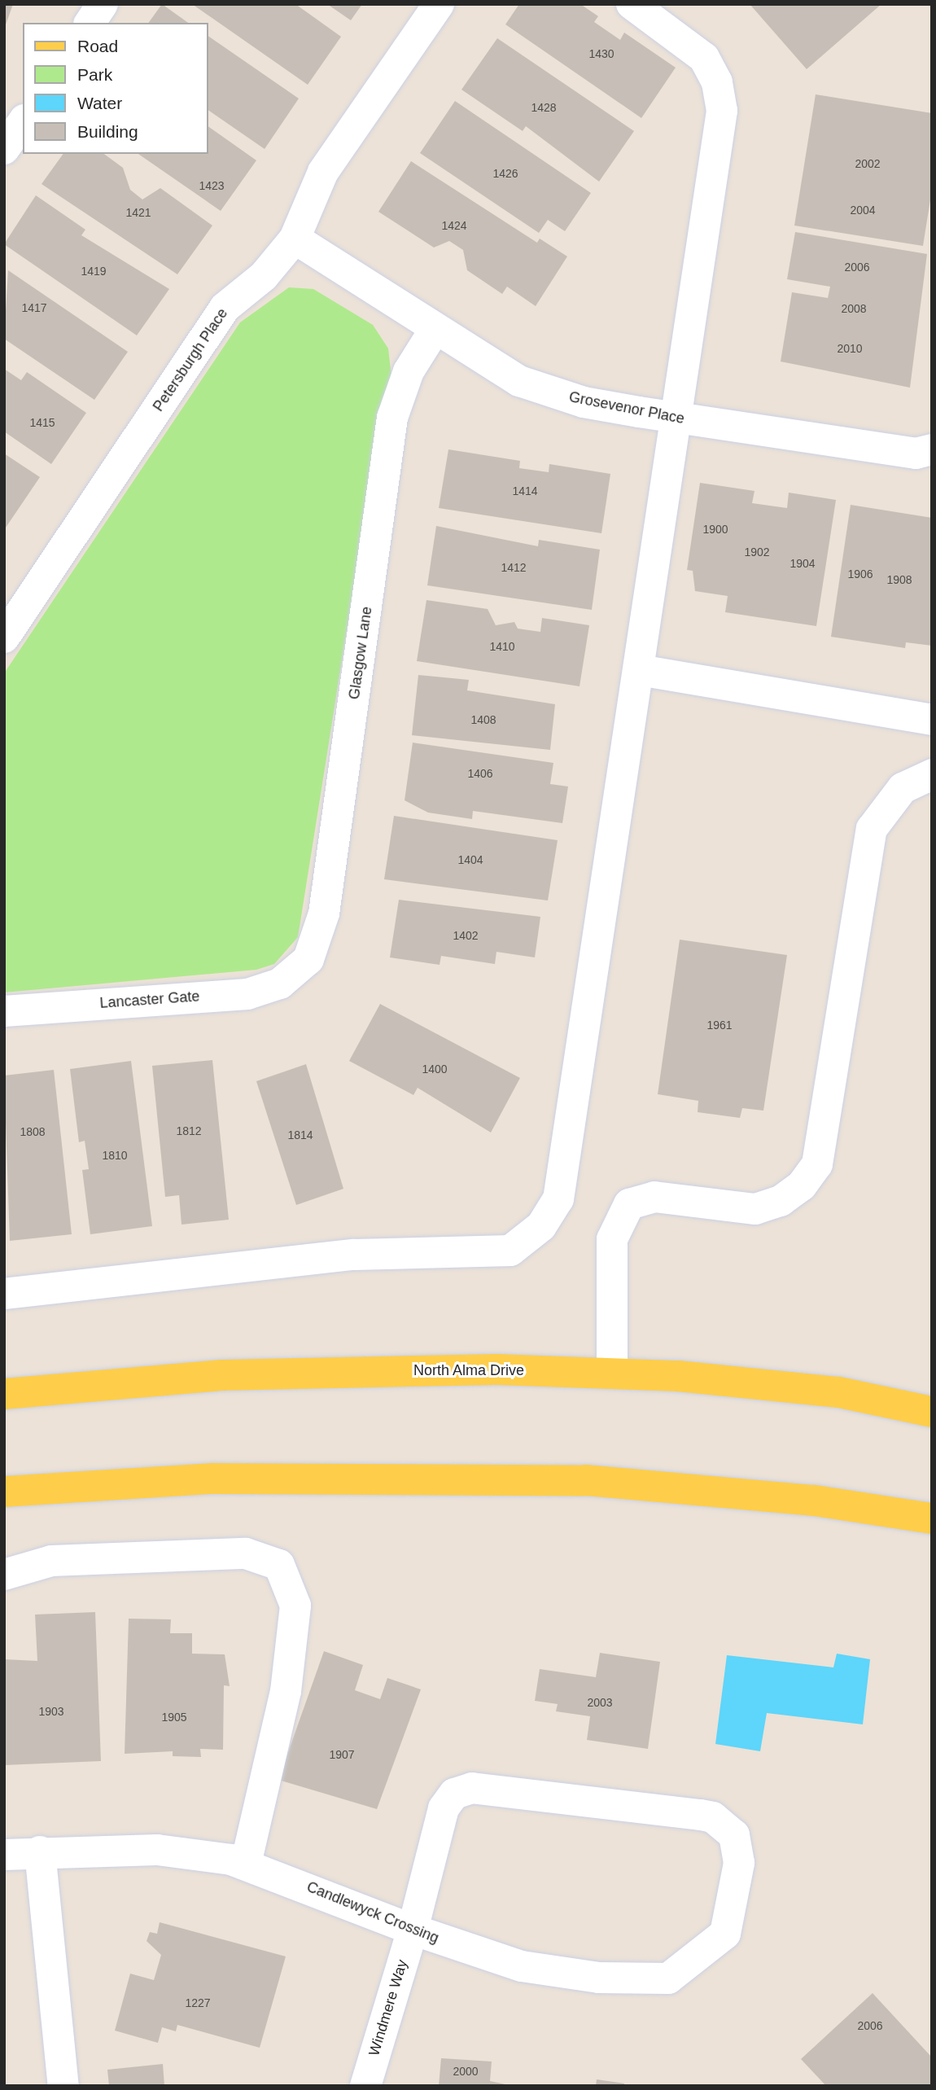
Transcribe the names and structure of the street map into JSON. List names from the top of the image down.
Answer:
{
  "streets": {
    "main road": ["North Alma Drive"],
    "street": [
      "Petersburgh Place",
      "Grosevenor Place",
      "Glasgow Lane",
      "Lancaster Gate",
      "Candlewyck Crossing",
      "Windmere Way"
    ]
  },
  "crossings": [
    ["Petersburgh Place", "Grosevenor Place"],
    ["Grosevenor Place", "Glasgow Lane"],
    ["Glasgow Lane", "Lancaster Gate"],
    ["Candlewyck Crossing", "Windmere Way"]
  ],
  "house_numbers": [
    "1430",
    "1428",
    "2002",
    "1426",
    "1423",
    "2004",
    "1421",
    "1424",
    "2006",
    "1419",
    "1417",
    "2008",
    "2010",
    "1415",
    "1414",
    "1900",
    "1902",
    "1904",
    "1412",
    "1906",
    "1908",
    "1410",
    "1408",
    "1406",
    "1404",
    "1402",
    "1961",
    "1400",
    "1812",
    "1808",
    "1814",
    "1810",
    "2003",
    "1903",
    "1905",
    "1907",
    "1227",
    "2006",
    "2000"
  ],
  "legend": [
    "Road",
    "Park",
    "Water",
    "Building"
  ]
}
